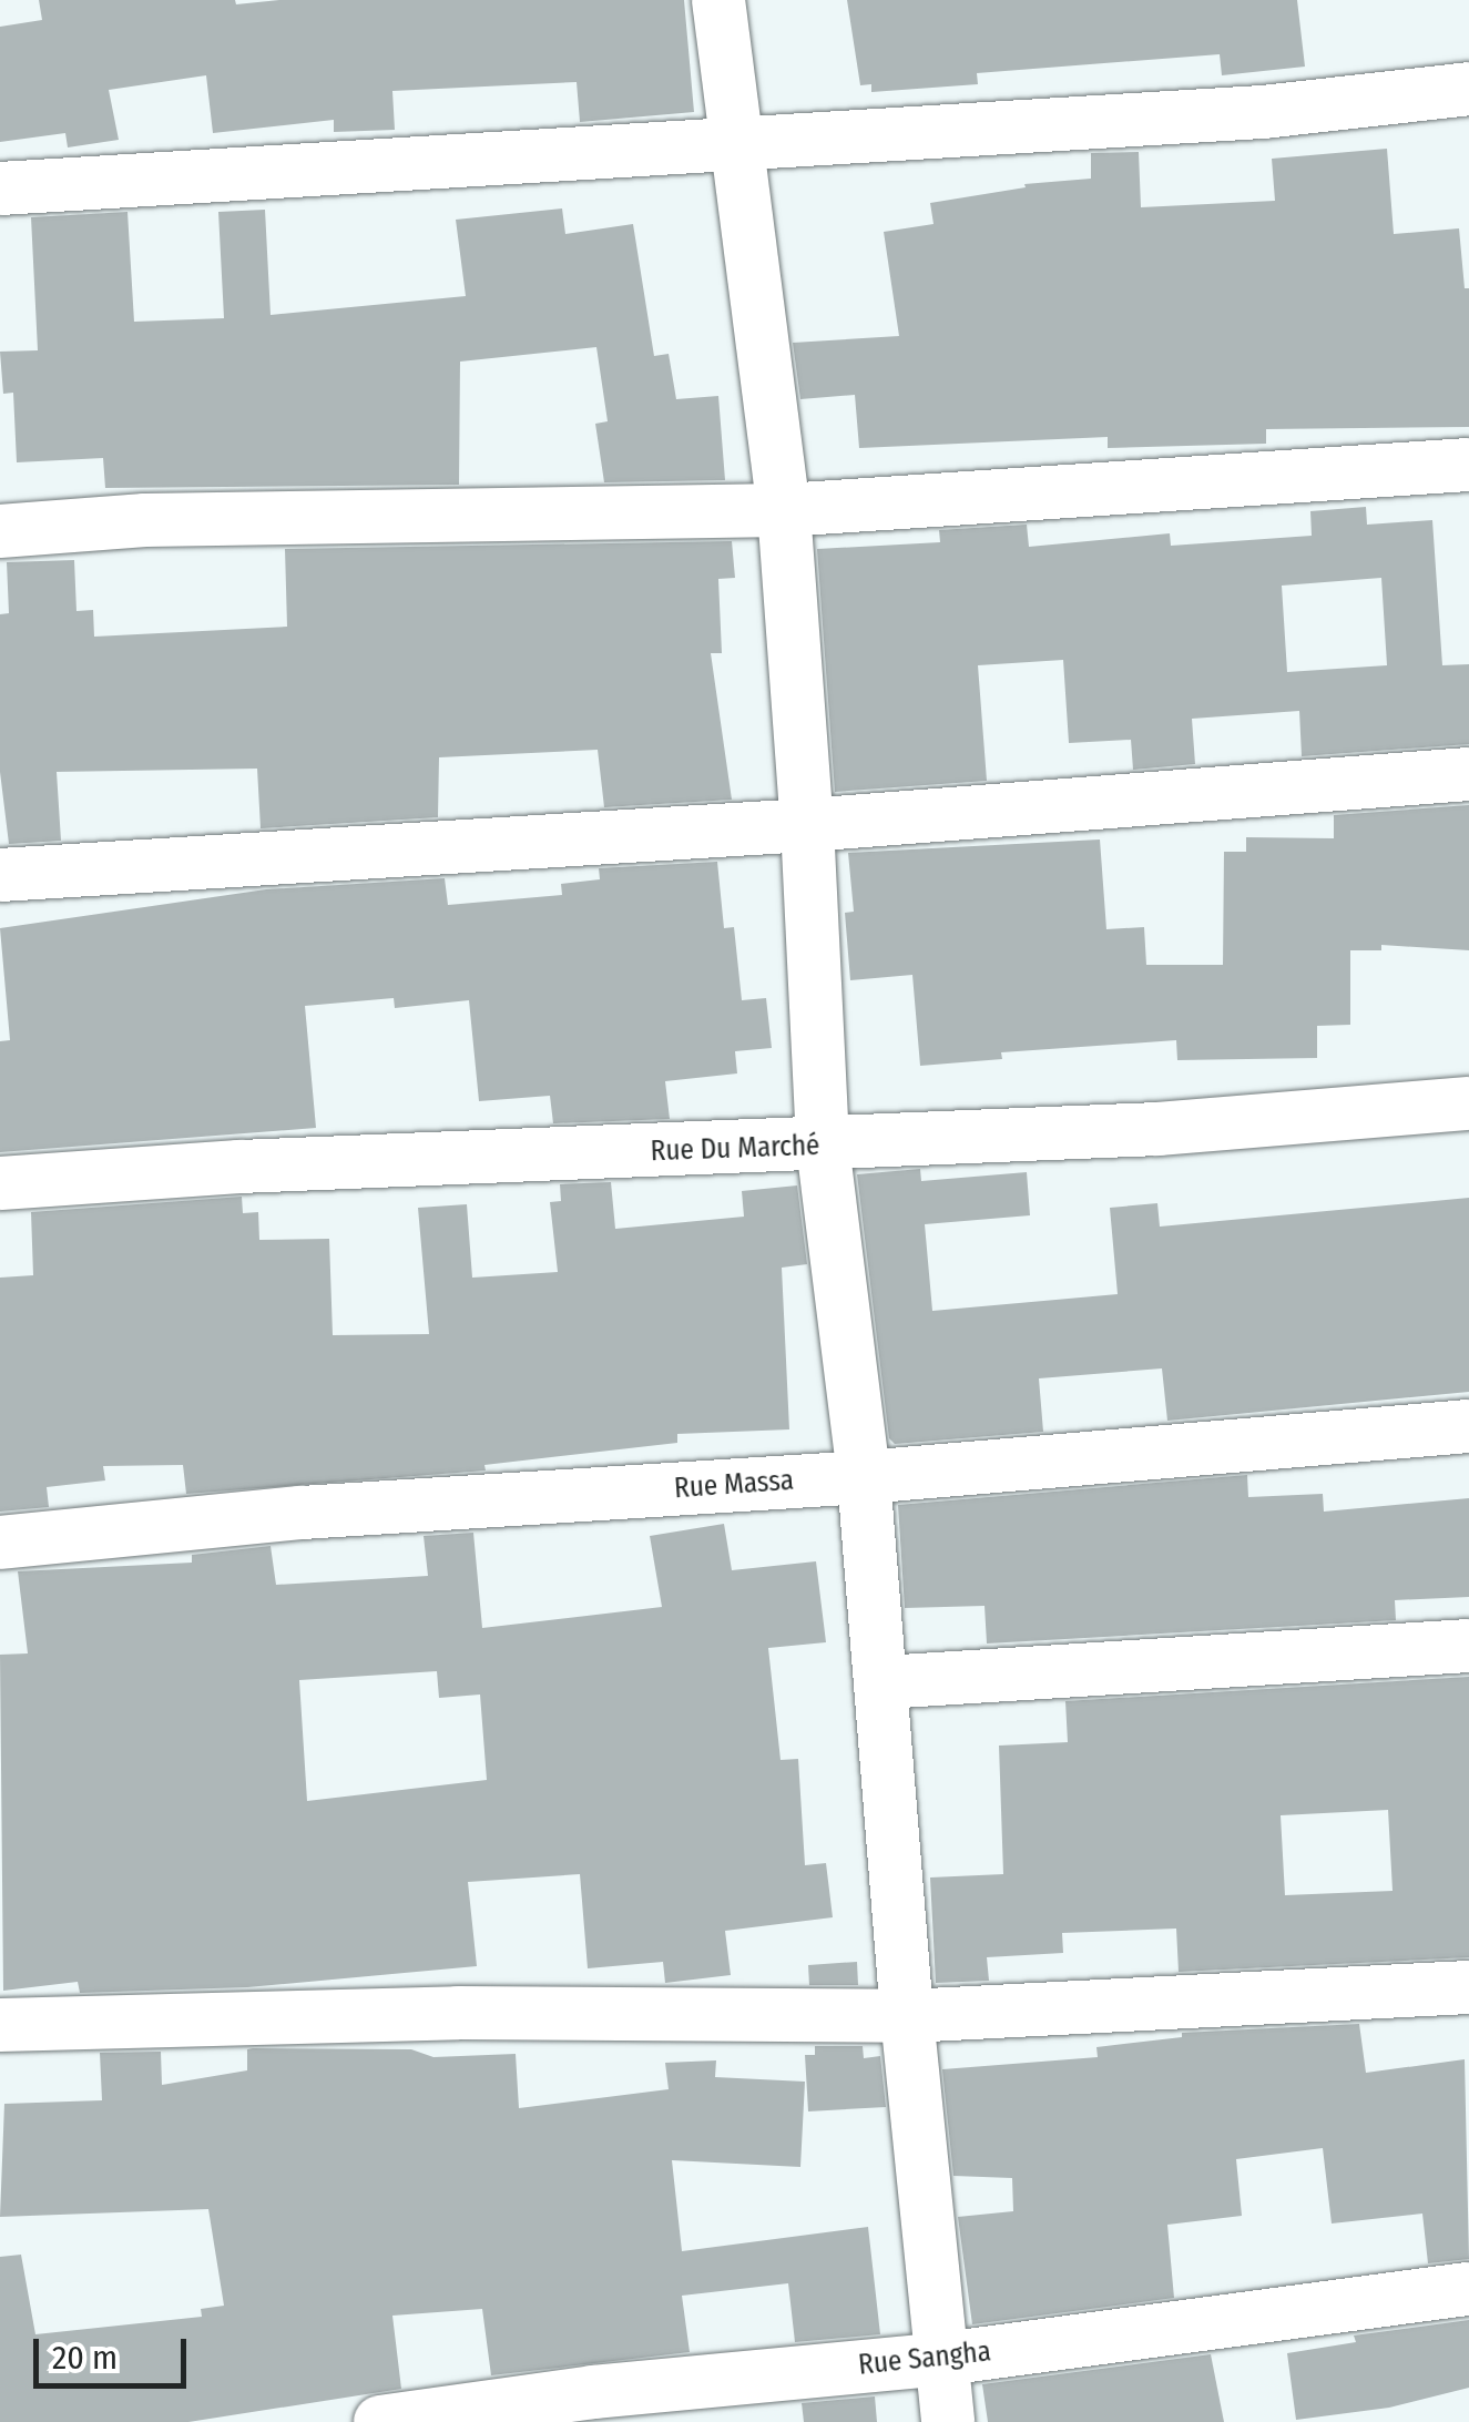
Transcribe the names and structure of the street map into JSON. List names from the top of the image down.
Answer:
{
  "streets": {
    "street": ["Rue Du Marché", "Rue Massa", "Rue Sangha"]
  },
  "scale_bar": "20 m"
}
